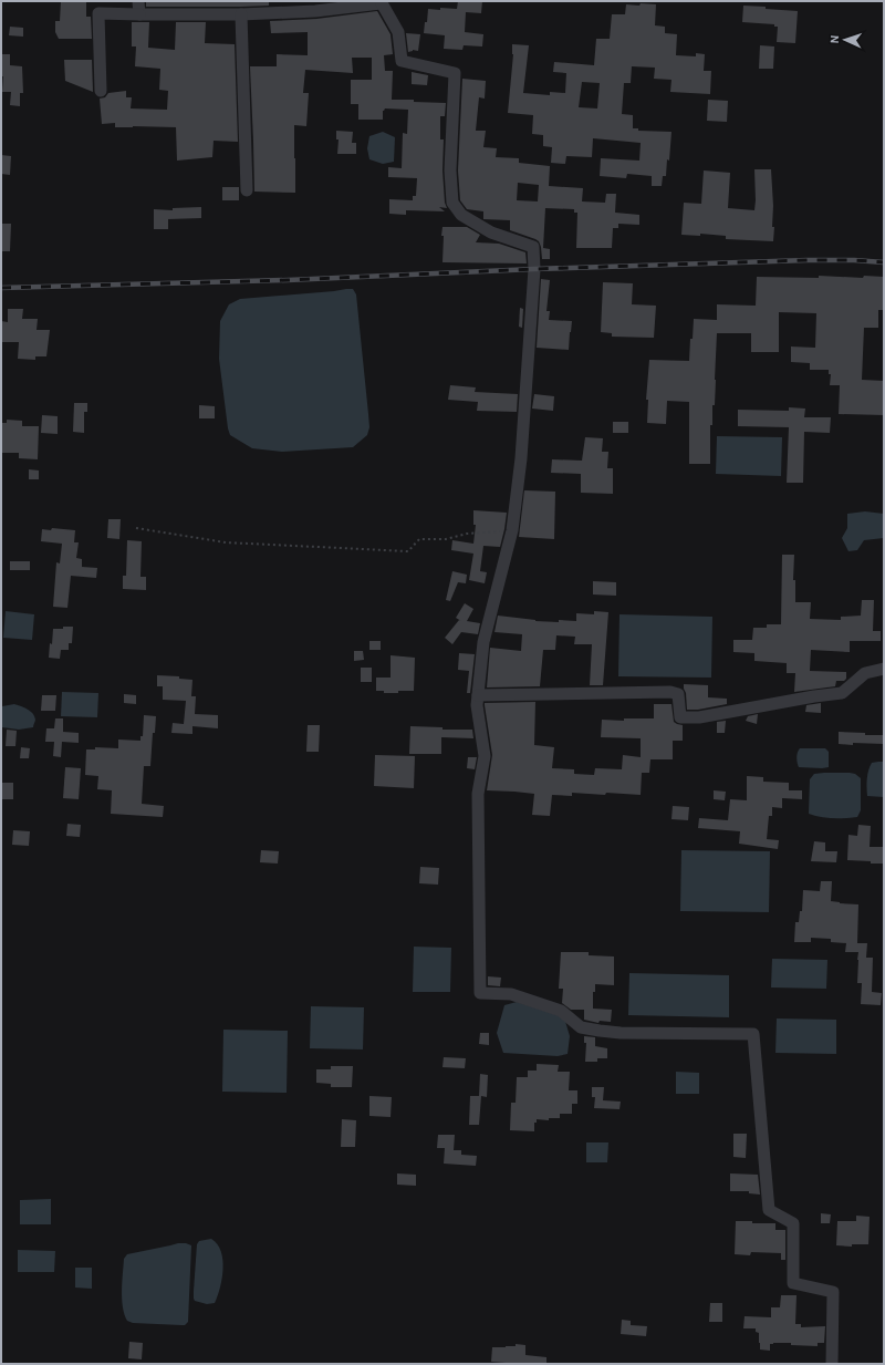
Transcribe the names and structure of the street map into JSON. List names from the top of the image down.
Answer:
{
  "north": "left"
}
